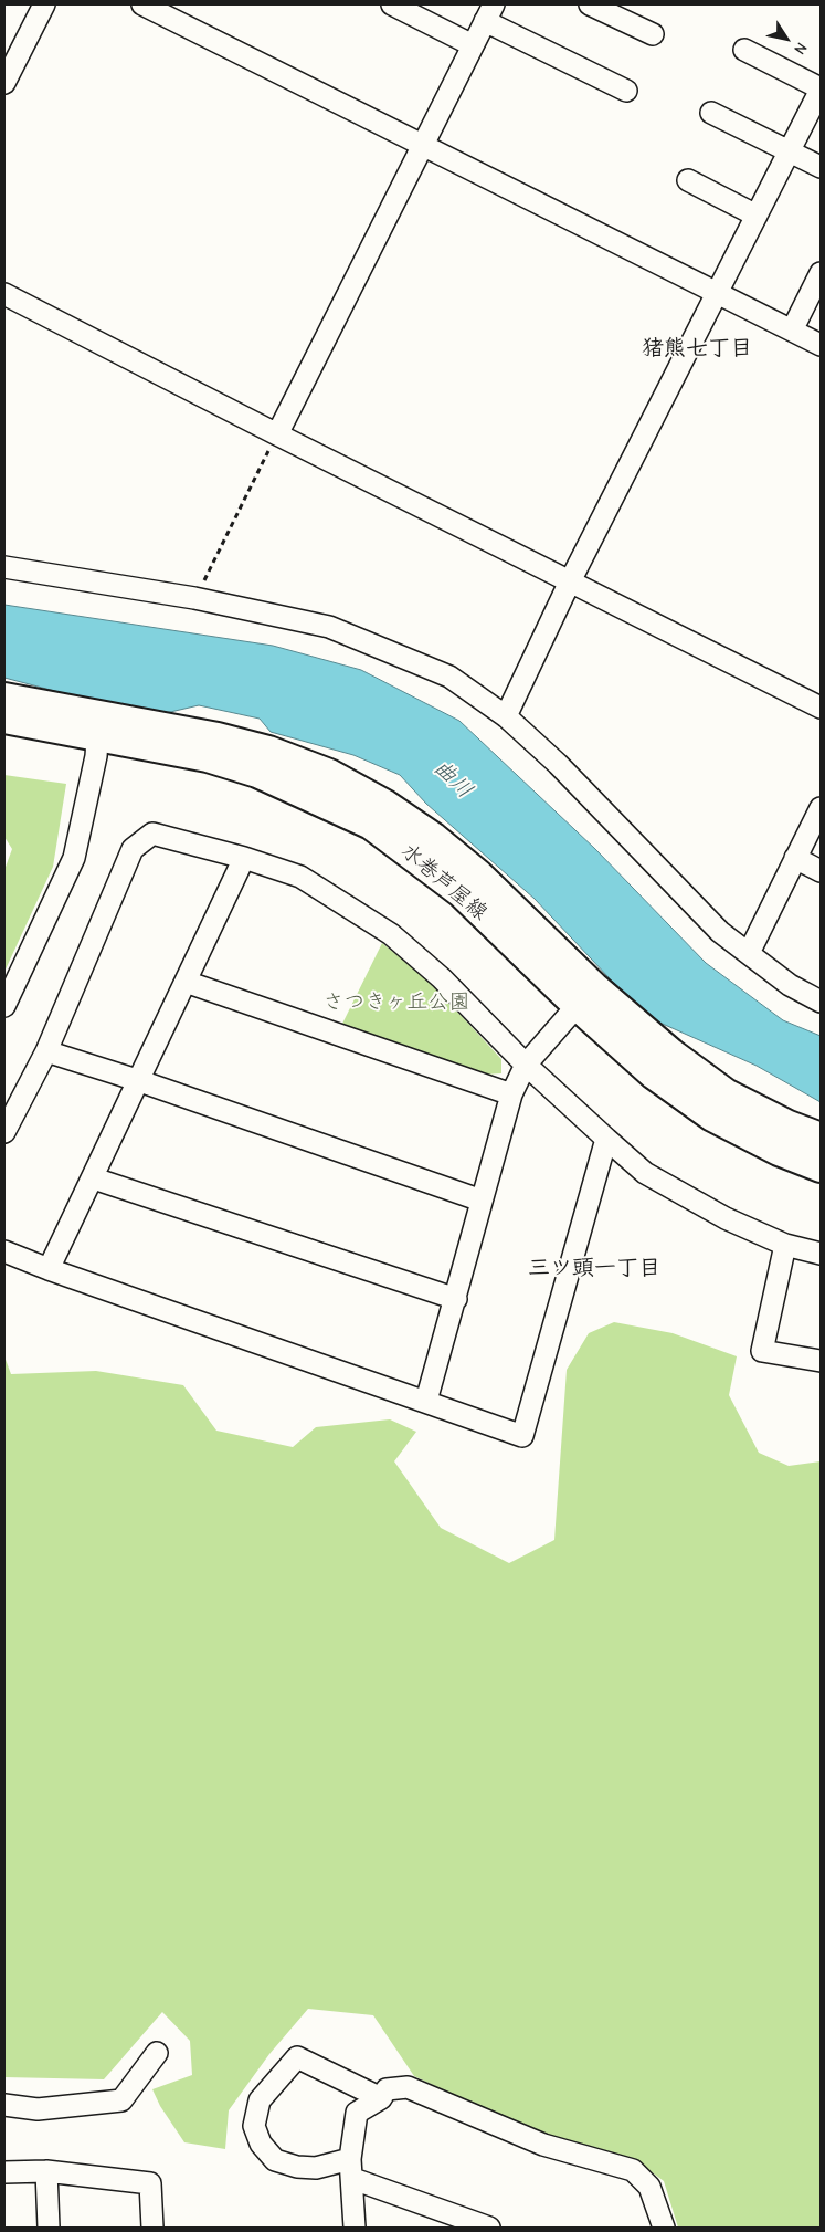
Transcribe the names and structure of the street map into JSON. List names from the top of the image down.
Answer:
{
  "streets": {
    "main road": ["水巻芦屋線"]
  },
  "districts": ["猪熊七丁目", "三ツ頭一丁目"],
  "water": ["曲川"],
  "parks": ["さつきヶ丘公園"],
  "north": "bottom right"
}
